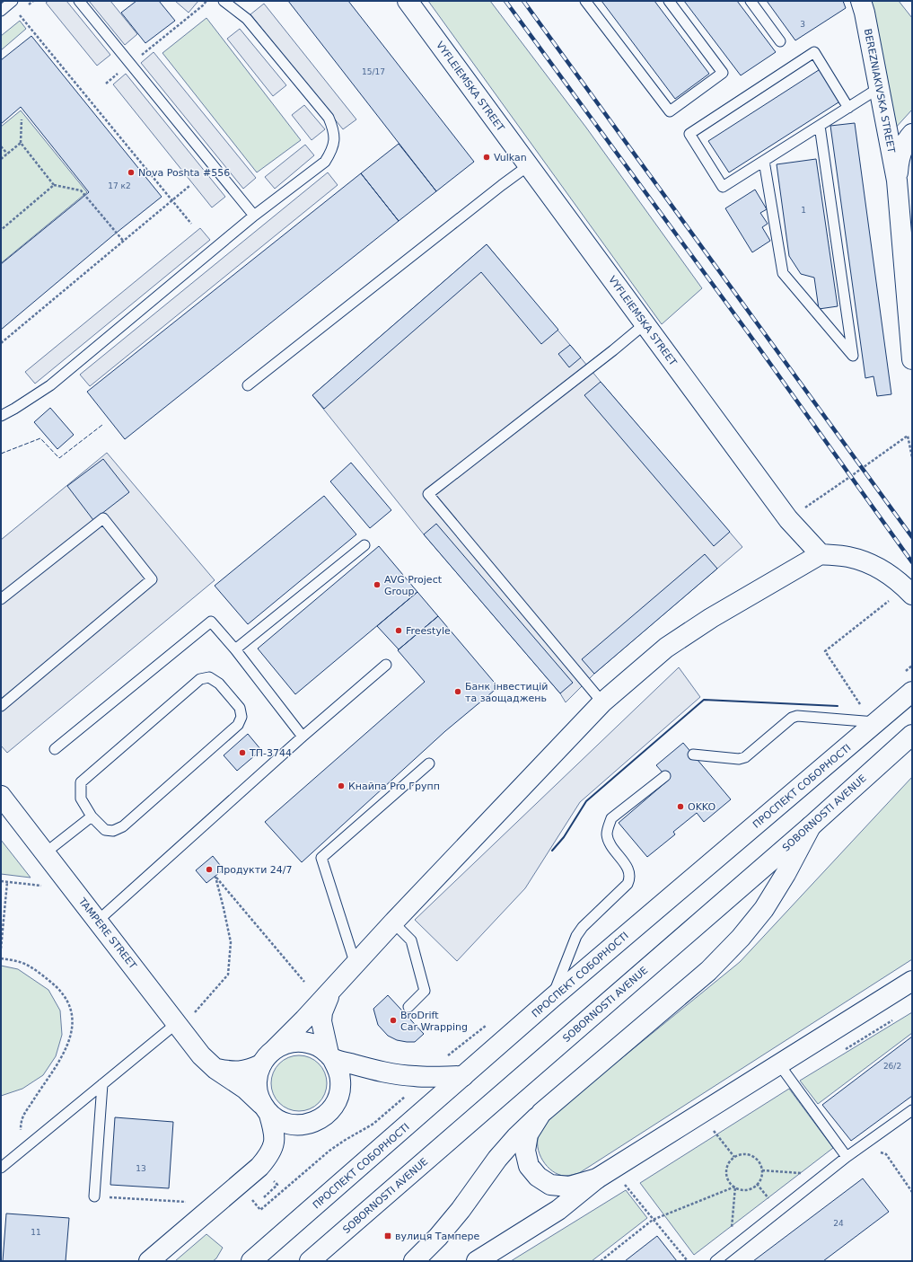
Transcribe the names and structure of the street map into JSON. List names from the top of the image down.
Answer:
{
  "streets": {
    "main road": [
      "VYFLEIEMSKA STREET",
      "BEREZNIAKIVSKA STREET",
      "ПРОСПЕКТ СОБОРНОСТІ",
      "SOBORNOSTI AVENUE",
      "TAMPERE STREET"
    ]
  },
  "places": {
    "other": [
      "Vulkan",
      "Nova Poshta #556",
      "AVG Project Group",
      "Freestyle",
      "Банк інвестицій та заощаджень",
      "ТП-3744",
      "Кнайпа Pro Групп",
      "OKKO",
      "Продукти 24/7",
      "BroDrift Car Wrapping"
    ],
    "transit": ["вулиця Тампере"]
  },
  "house_numbers": [
    "3",
    "15/17",
    "17 к2",
    "1",
    "26/2",
    "13",
    "24",
    "11"
  ]
}
